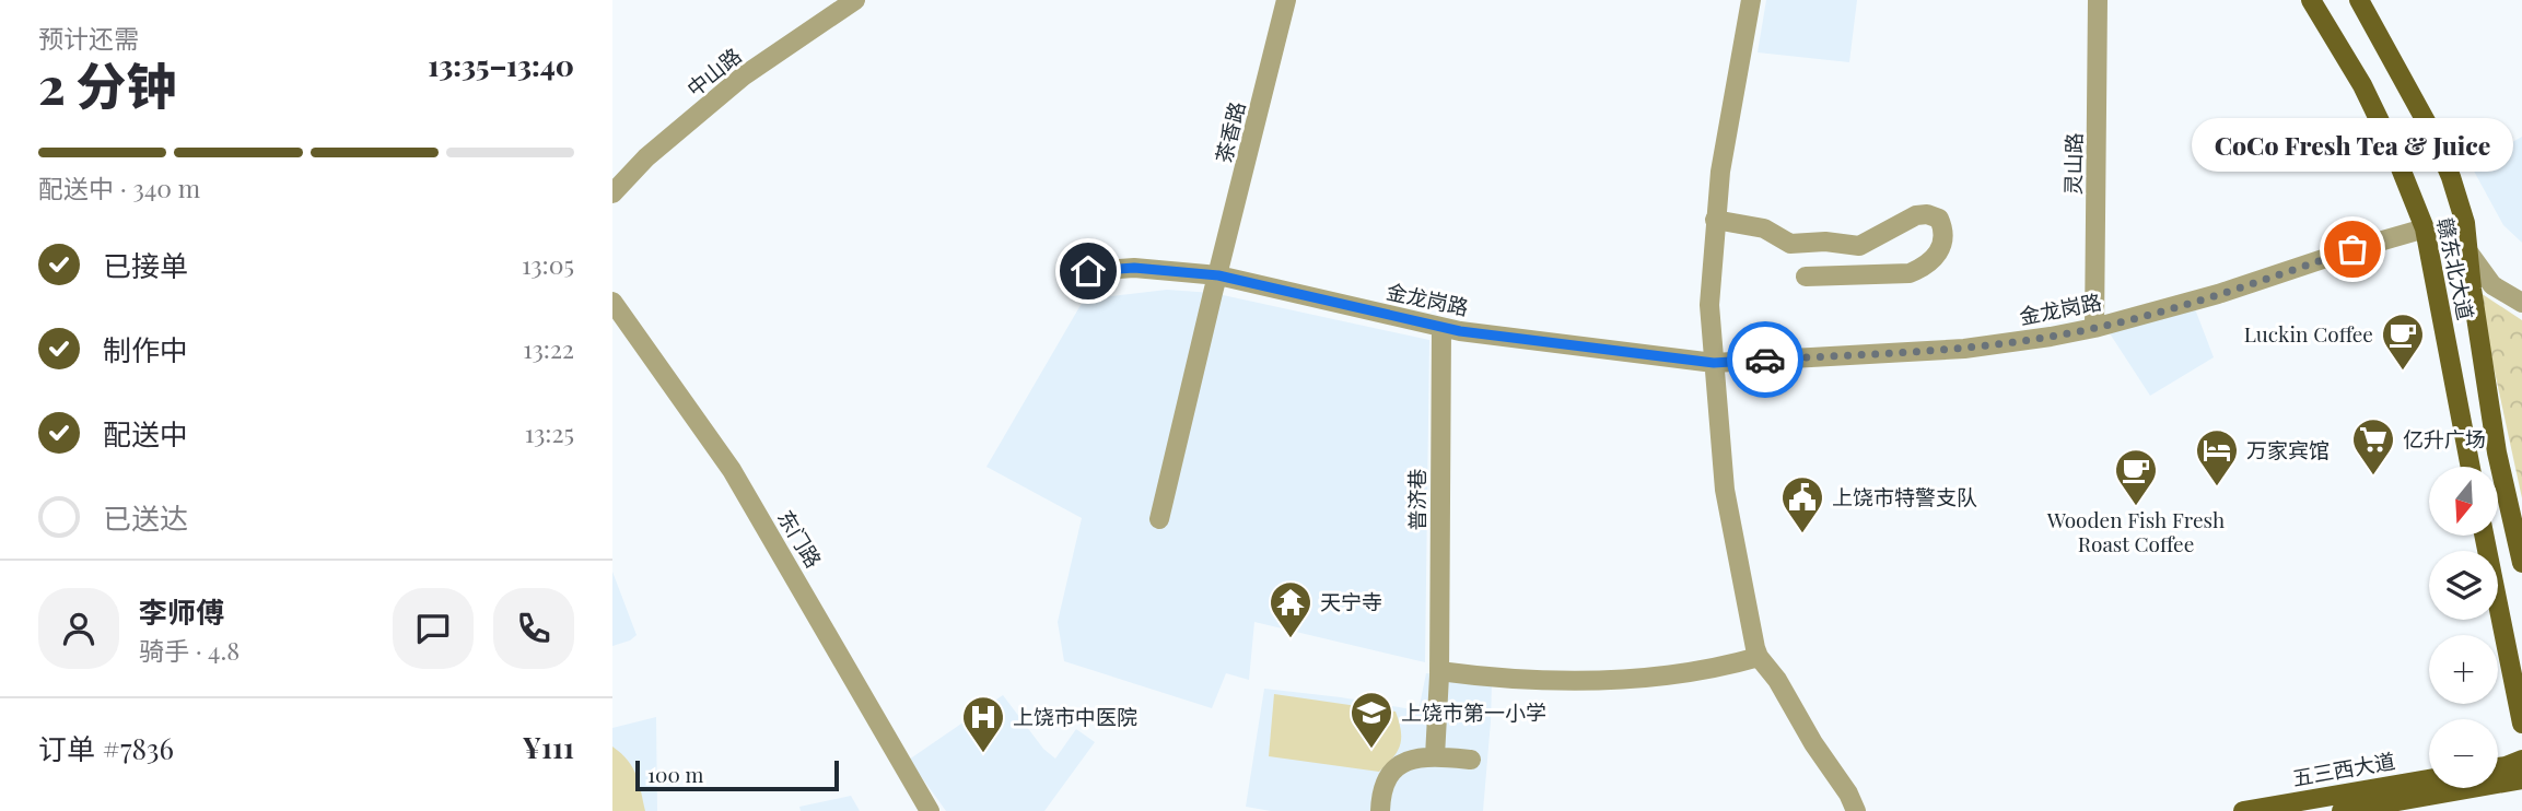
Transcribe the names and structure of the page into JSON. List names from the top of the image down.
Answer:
{
  "streets": {
    "main road": ["赣东北大道", "五三西大道"],
    "street": [
      "中山路",
      "茶香路",
      "灵山路",
      "金龙岗路",
      "普济巷",
      "东门路"
    ]
  },
  "crossings": [
    ["茶香路", "金龙岗路"],
    ["灵山路", "金龙岗路"],
    ["赣东北大道", "金龙岗路"],
    ["金龙岗路", "普济巷"]
  ],
  "places": {
    "other": ["CoCo Fresh Tea & Juice"],
    "cafe": ["Luckin Coffee", "Wooden Fish Fresh Roast Coffee"],
    "supermarket": ["亿升广场"],
    "hotel": ["万家宾馆"],
    "public building": ["上饶市特警支队"],
    "temple": ["天宁寺"],
    "school or university": ["上饶市第一小学"],
    "hospital": ["上饶市中医院"]
  },
  "scale_bar": "100 m",
  "north": "bottom",
  "page": {
    "heading": ["2 分钟", "预计还需", "13:35–13:40"],
    "panel": [
      "李师傅",
      "骑手 · 4.8",
      "订单 #7836",
      "¥111"
    ],
    "bubble": "CoCo Fresh Tea & Juice",
    "bar": "配送中 · 340 m",
    "list": [
      ["已接单", "13:05"],
      ["制作中", "13:22"],
      ["配送中", "13:25"],
      "已送达"
    ],
    "map_buttons": ["+", "−"],
    "scale": "100 m"
  }
}
